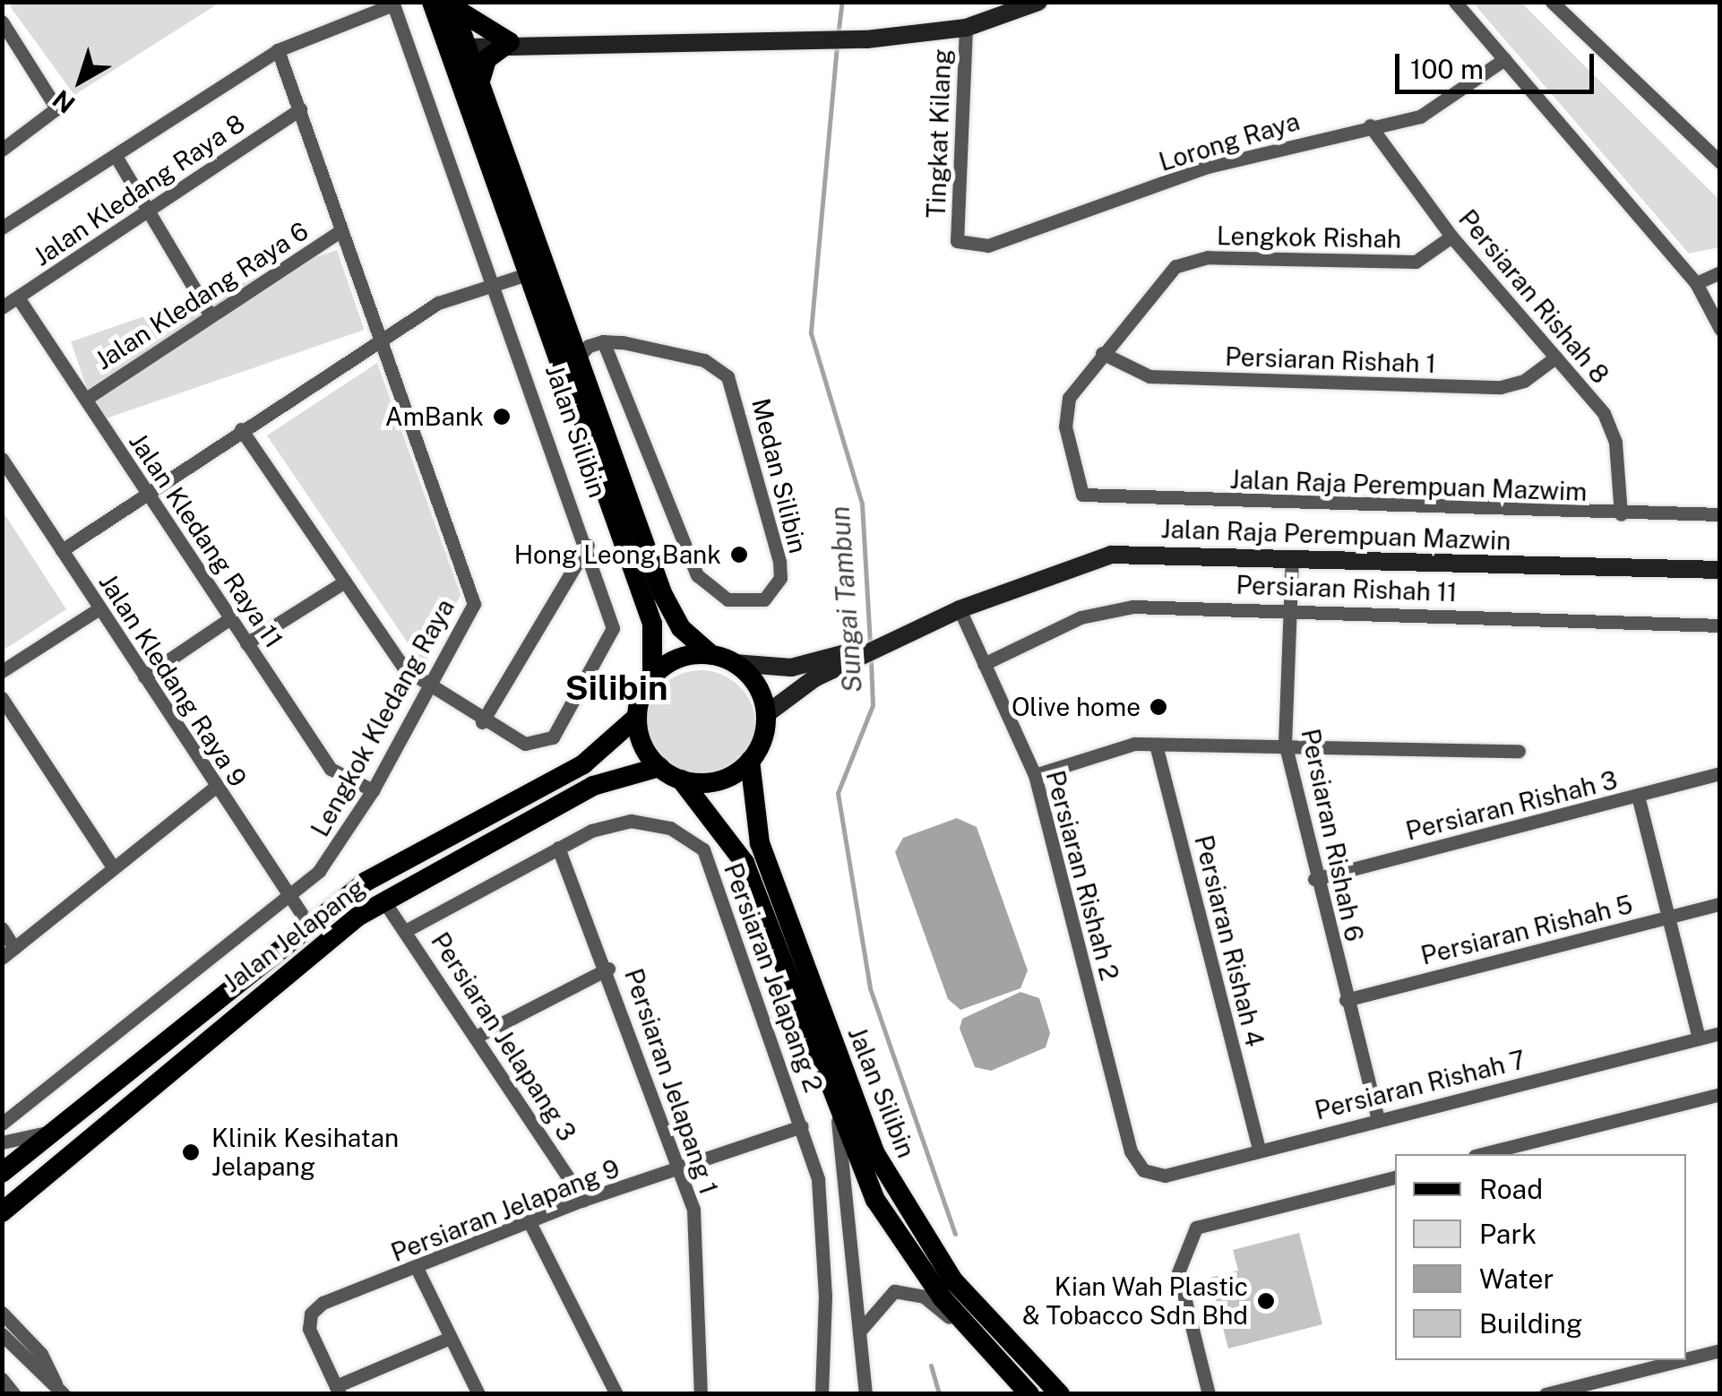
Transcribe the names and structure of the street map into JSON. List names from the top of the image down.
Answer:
{
  "streets": {
    "main road": ["Jalan Silibin", "Jalan Raja Perempuan Mazwin", "Jalan Jelapang"],
    "street": [
      "Tingkat Kilang",
      "Lorong Raya",
      "Jalan Kledang Raya 8",
      "Lengkok Rishah",
      "Jalan Kledang Raya 6",
      "Persiaran Rishah 8",
      "Persiaran Rishah 1",
      "Medan Silibin",
      "Jalan Raja Perempuan Mazwim",
      "Jalan Kledang Raya 11",
      "Persiaran Rishah 11",
      "Jalan Kledang Raya 9",
      "Lengkok Kledang Raya",
      "Persiaran Rishah 3",
      "Persiaran Rishah 6",
      "Persiaran Rishah 2",
      "Persiaran Rishah 5",
      "Persiaran Rishah 4",
      "Persiaran Jelapang 2",
      "Persiaran Jelapang 3",
      "Persiaran Jelapang 1",
      "Persiaran Rishah 7",
      "Persiaran Jelapang 9"
    ]
  },
  "crossings": [
    ["Tingkat Kilang", "Lorong Raya"],
    ["Lorong Raya", "Persiaran Rishah 8"],
    ["Jalan Kledang Raya 8", "Jalan Kledang Raya 11"],
    ["Jalan Kledang Raya 8", "Lengkok Kledang Raya"],
    ["Lengkok Rishah", "Persiaran Rishah 8"],
    ["Lengkok Rishah", "Persiaran Rishah 1"],
    ["Lengkok Rishah", "Jalan Raja Perempuan Mazwim"],
    ["Jalan Kledang Raya 6", "Jalan Kledang Raya 11"],
    ["Jalan Kledang Raya 6", "Lengkok Kledang Raya"],
    ["Persiaran Rishah 8", "Persiaran Rishah 1"],
    ["Persiaran Rishah 8", "Jalan Raja Perempuan Mazwim"],
    ["Jalan Silibin", "Medan Silibin"],
    ["Jalan Silibin", "Jalan Raja Perempuan Mazwin"],
    ["Jalan Silibin", "Lengkok Kledang Raya"],
    ["Jalan Silibin", "Jalan Jelapang"],
    ["Jalan Raja Perempuan Mazwin", "Persiaran Rishah 6"],
    ["Jalan Raja Perempuan Mazwin", "Persiaran Rishah 2"],
    ["Jalan Raja Perempuan Mazwin", "Jalan Jelapang"],
    ["Jalan Kledang Raya 11", "Lengkok Kledang Raya"],
    ["Persiaran Rishah 11", "Persiaran Rishah 6"],
    ["Persiaran Rishah 11", "Persiaran Rishah 2"],
    ["Jalan Kledang Raya 9", "Lengkok Kledang Raya"],
    ["Jalan Kledang Raya 9", "Jalan Jelapang"],
    ["Persiaran Rishah 3", "Persiaran Rishah 6"],
    ["Persiaran Rishah 6", "Persiaran Rishah 5"],
    ["Persiaran Rishah 6", "Persiaran Rishah 7"],
    ["Persiaran Rishah 2", "Persiaran Rishah 7"],
    ["Jalan Jelapang", "Persiaran Jelapang 3"],
    ["Persiaran Rishah 4", "Persiaran Rishah 7"],
    ["Persiaran Jelapang 2", "Persiaran Jelapang 3"],
    ["Persiaran Jelapang 2", "Persiaran Jelapang 1"],
    ["Persiaran Jelapang 2", "Persiaran Jelapang 9"],
    ["Persiaran Jelapang 3", "Persiaran Jelapang 9"],
    ["Persiaran Jelapang 1", "Persiaran Jelapang 9"]
  ],
  "districts": ["Silibin"],
  "water": ["Sungai Tambun"],
  "places": [
    "AmBank",
    "Hong Leong Bank",
    "Olive home",
    "Klinik Kesihatan Jelapang",
    "Kian Wah Plastic & Tobacco Sdn Bhd"
  ],
  "legend": [
    "Road",
    "Park",
    "Water",
    "Building"
  ],
  "scale_bar": "100 m",
  "north": "bottom left"
}
